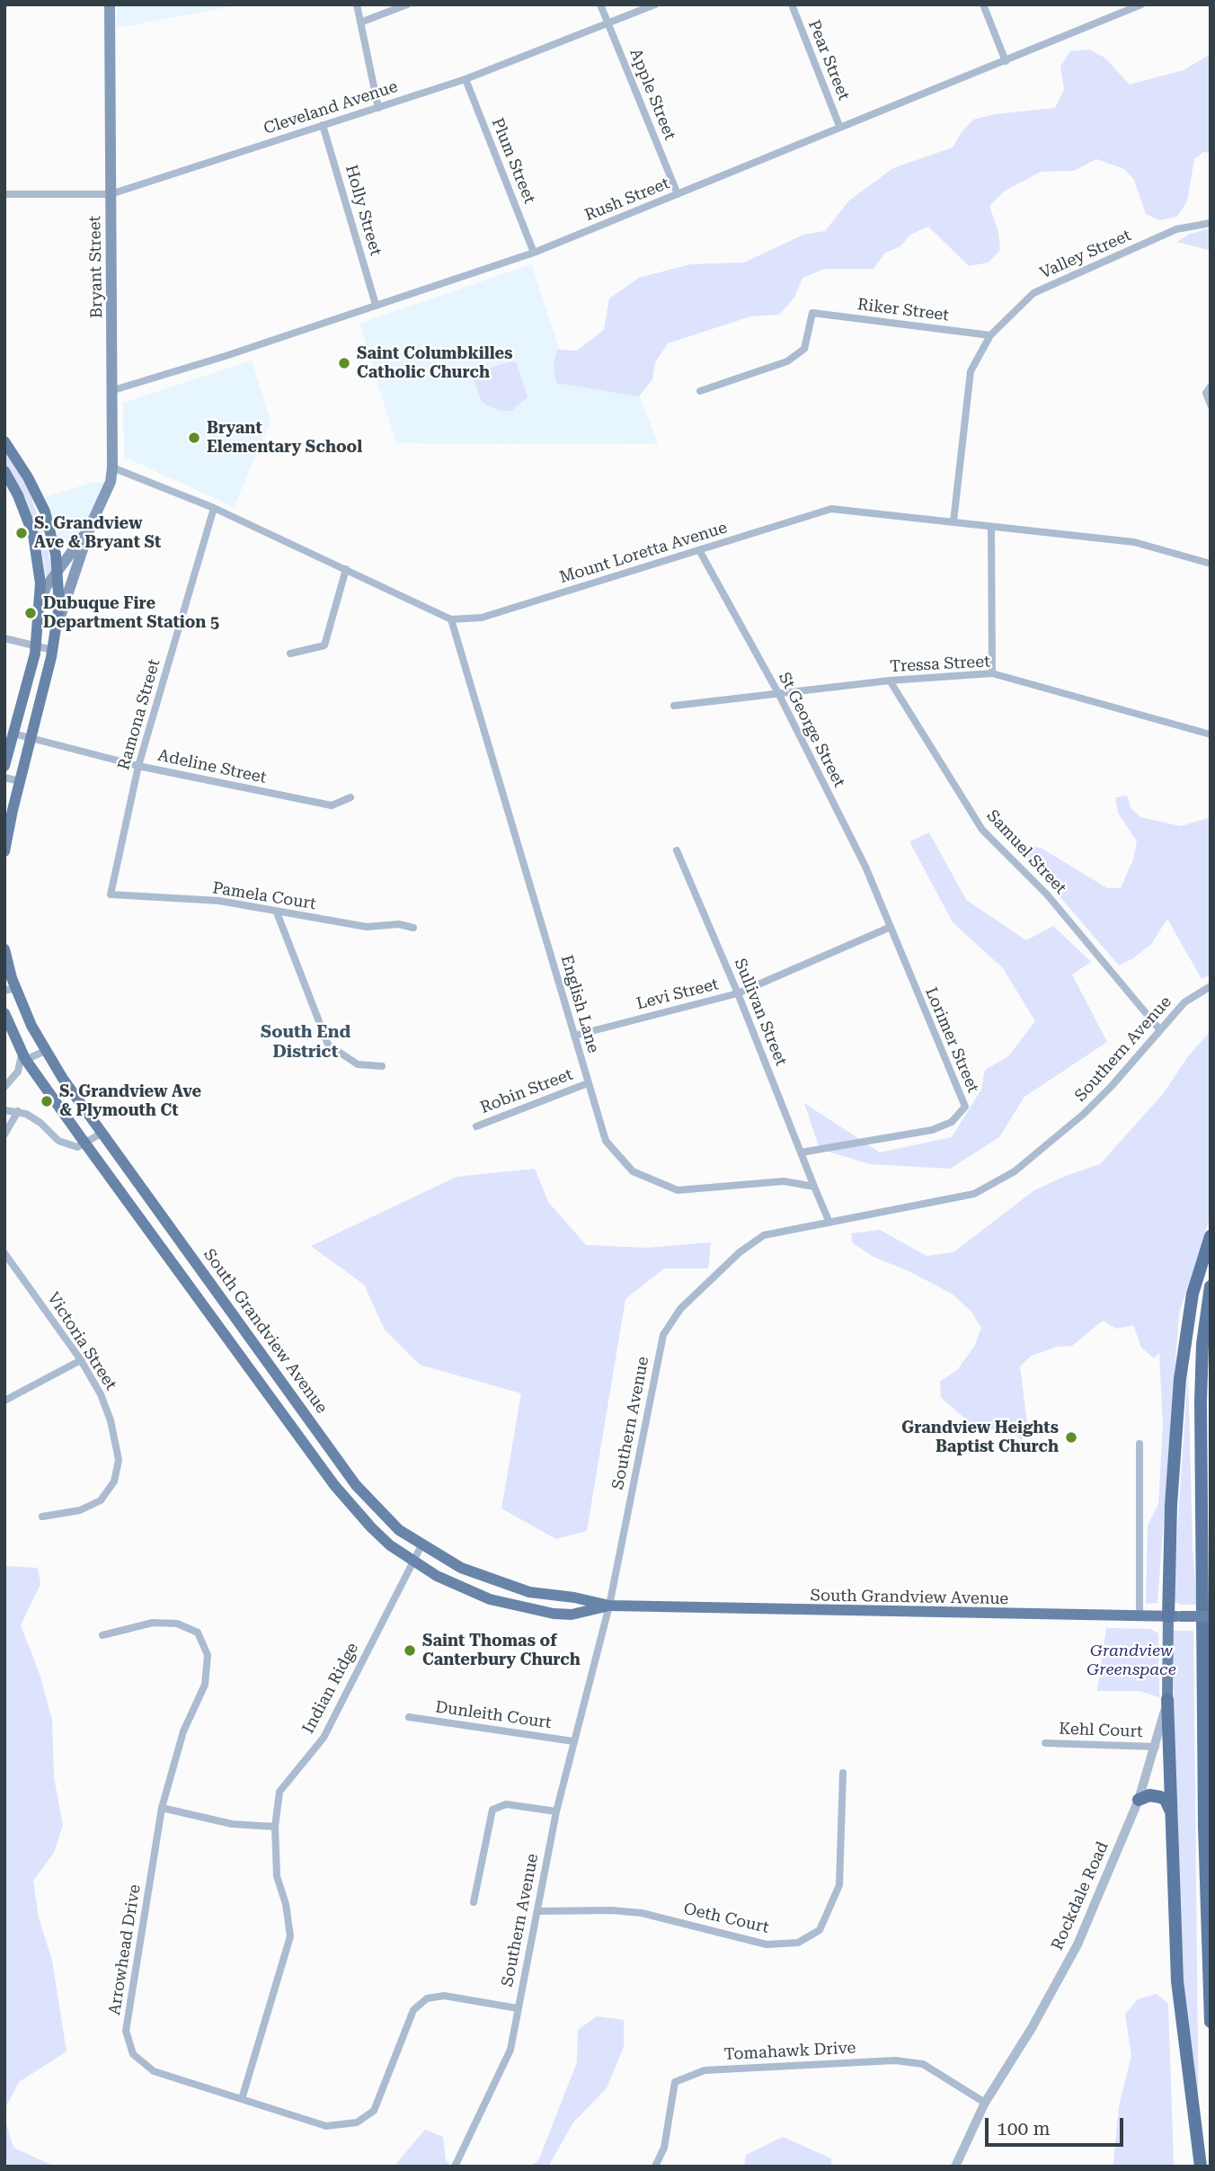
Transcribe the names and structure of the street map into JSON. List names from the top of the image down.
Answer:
{
  "streets": {
    "main road": ["Bryant Street", "South Grandview Avenue", "Rockdale Road"],
    "street": [
      "Pear Street",
      "Apple Street",
      "Cleveland Avenue",
      "Plum Street",
      "Rush Street",
      "Holly Street",
      "Valley Street",
      "Riker Street",
      "Mount Loretta Avenue",
      "Tressa Street",
      "Ramona Street",
      "St George Street",
      "Adeline Street",
      "Samuel Street",
      "Pamela Court",
      "Levi Street",
      "English Lane",
      "Sullivan Street",
      "Lorimer Street",
      "Southern Avenue",
      "Robin Street",
      "Victoria Street",
      "Indian Ridge",
      "Dunleith Court",
      "Kehl Court",
      "Oeth Court",
      "Arrowhead Drive",
      "Tomahawk Drive"
    ]
  },
  "crossings": [
    ["Pear Street", "Rush Street"],
    ["Apple Street", "Cleveland Avenue"],
    ["Apple Street", "Rush Street"],
    ["Cleveland Avenue", "Plum Street"],
    ["Cleveland Avenue", "Holly Street"],
    ["Cleveland Avenue", "Bryant Street"],
    ["Plum Street", "Rush Street"],
    ["Rush Street", "Holly Street"],
    ["Rush Street", "Bryant Street"],
    ["Valley Street", "Riker Street"],
    ["Valley Street", "Mount Loretta Avenue"],
    ["Bryant Street", "Mount Loretta Avenue"],
    ["Mount Loretta Avenue", "Ramona Street"],
    ["Mount Loretta Avenue", "St George Street"],
    ["Mount Loretta Avenue", "English Lane"],
    ["Tressa Street", "St George Street"],
    ["Tressa Street", "Samuel Street"],
    ["Ramona Street", "Adeline Street"],
    ["Ramona Street", "Pamela Court"],
    ["St George Street", "Levi Street"],
    ["St George Street", "Lorimer Street"],
    ["Samuel Street", "Southern Avenue"],
    ["Levi Street", "English Lane"],
    ["Levi Street", "Sullivan Street"],
    ["Levi Street", "Lorimer Street"],
    ["English Lane", "Sullivan Street"],
    ["English Lane", "Robin Street"],
    ["Sullivan Street", "Lorimer Street"],
    ["Southern Avenue", "South Grandview Avenue"],
    ["Southern Avenue", "Dunleith Court"],
    ["Southern Avenue", "Oeth Court"],
    ["Southern Avenue", "Arrowhead Drive"],
    ["South Grandview Avenue", "Indian Ridge"],
    ["South Grandview Avenue", "Rockdale Road"],
    ["Indian Ridge", "Arrowhead Drive"],
    ["Kehl Court", "Rockdale Road"],
    ["Rockdale Road", "Tomahawk Drive"]
  ],
  "districts": ["South End District"],
  "parks": ["Grandview Greenspace"],
  "places": [
    "Saint Columbkilles Catholic Church",
    "Bryant Elementary School",
    "S. Grandview Ave & Bryant St",
    "Dubuque Fire Department Station 5",
    "S. Grandview Ave & Plymouth Ct",
    "Grandview Heights Baptist Church",
    "Saint Thomas of Canterbury Church"
  ],
  "scale_bar": "100 m"
}
